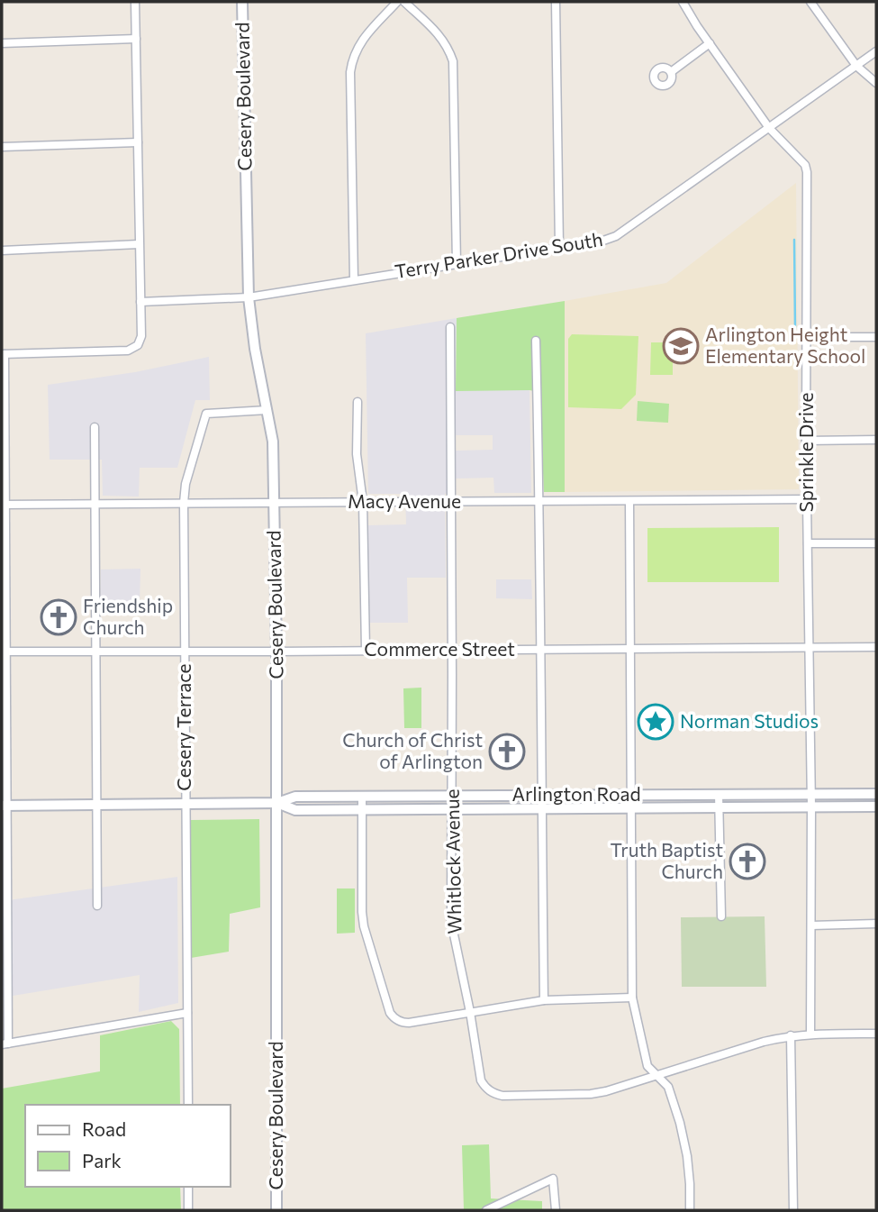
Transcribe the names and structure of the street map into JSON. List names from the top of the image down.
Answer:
{
  "streets": {
    "main road": ["Cesery Boulevard", "Arlington Road"],
    "street": [
      "Terry Parker Drive South",
      "Sprinkle Drive",
      "Macy Avenue",
      "Commerce Street",
      "Cesery Terrace",
      "Whitlock Avenue"
    ]
  },
  "crossings": [
    ["Cesery Boulevard", "Terry Parker Drive South"],
    ["Cesery Boulevard", "Macy Avenue"],
    ["Cesery Boulevard", "Commerce Street"],
    ["Cesery Boulevard", "Cesery Terrace"],
    ["Cesery Boulevard", "Arlington Road"],
    ["Terry Parker Drive South", "Sprinkle Drive"],
    ["Sprinkle Drive", "Macy Avenue"],
    ["Sprinkle Drive", "Commerce Street"],
    ["Sprinkle Drive", "Arlington Road"],
    ["Macy Avenue", "Cesery Terrace"],
    ["Macy Avenue", "Whitlock Avenue"],
    ["Commerce Street", "Cesery Terrace"],
    ["Commerce Street", "Whitlock Avenue"],
    ["Cesery Terrace", "Arlington Road"],
    ["Arlington Road", "Whitlock Avenue"]
  ],
  "places": {
    "school or university": ["Arlington Height Elementary School"],
    "church": ["Friendship Church", "Church of Christ of Arlington", "Truth Baptist Church"],
    "place": ["Norman Studios"]
  },
  "legend": ["Road", "Park"]
}
